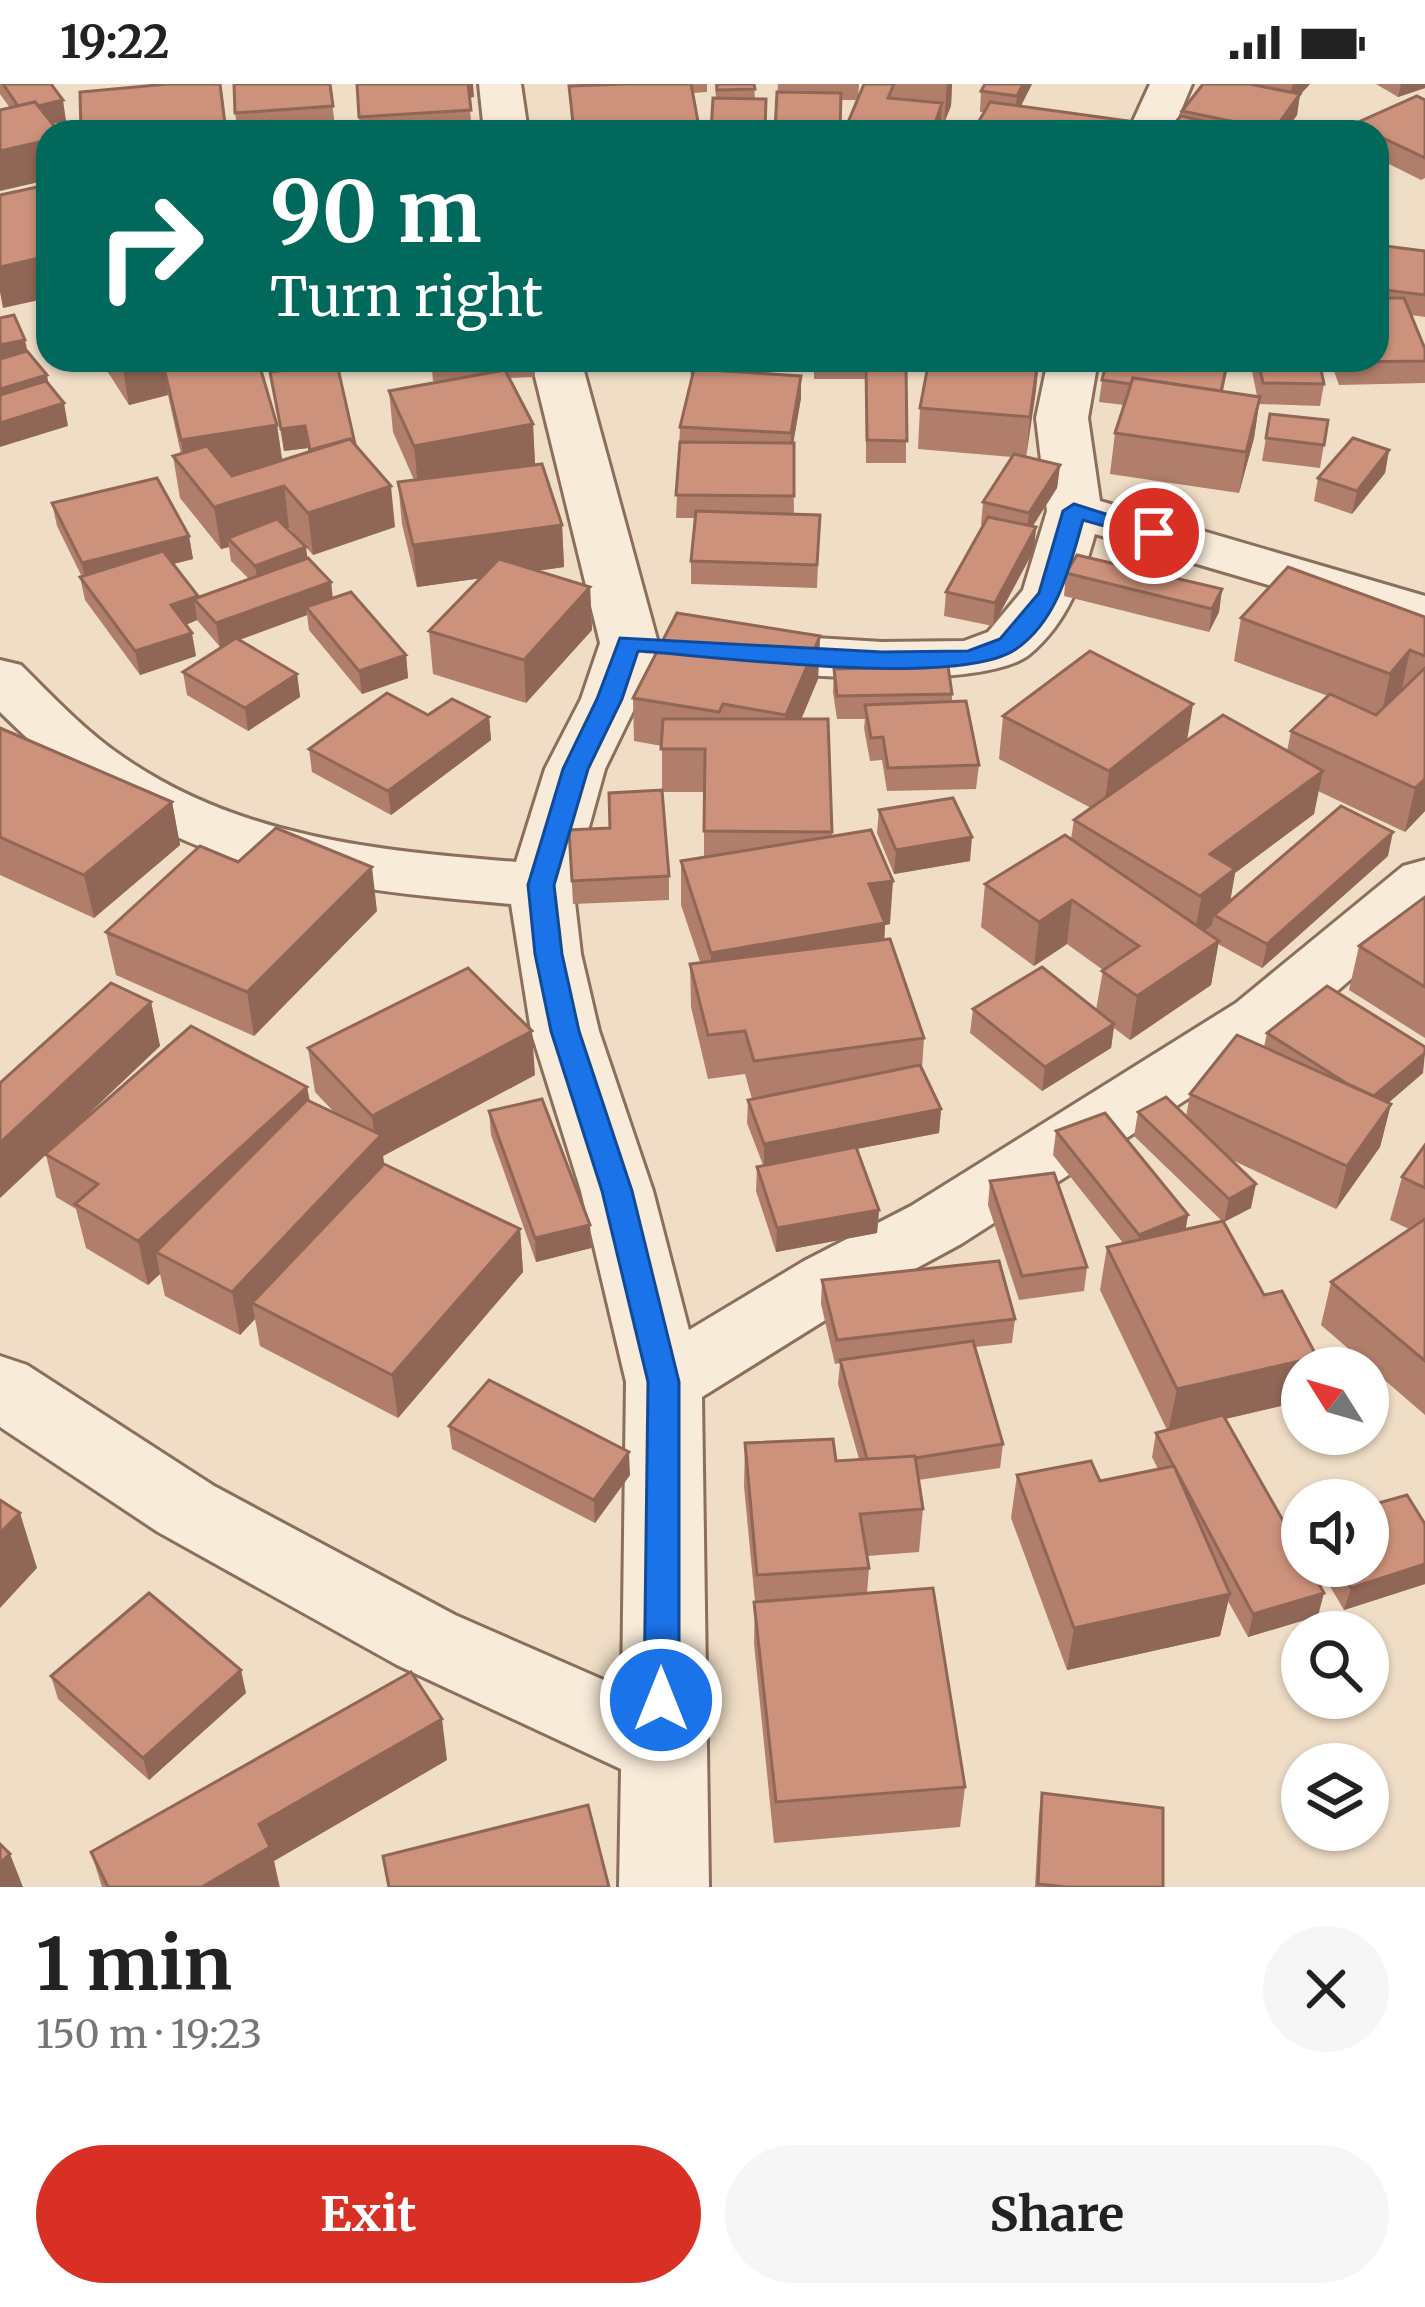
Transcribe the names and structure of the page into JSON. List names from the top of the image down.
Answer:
{
  "north": "top left",
  "page": {
    "status": "19:22",
    "turn": ["90 m", "Turn right"],
    "heading": ["1 min", "150 m · 19:23"],
    "buttons": ["Exit", "Share"]
  }
}
